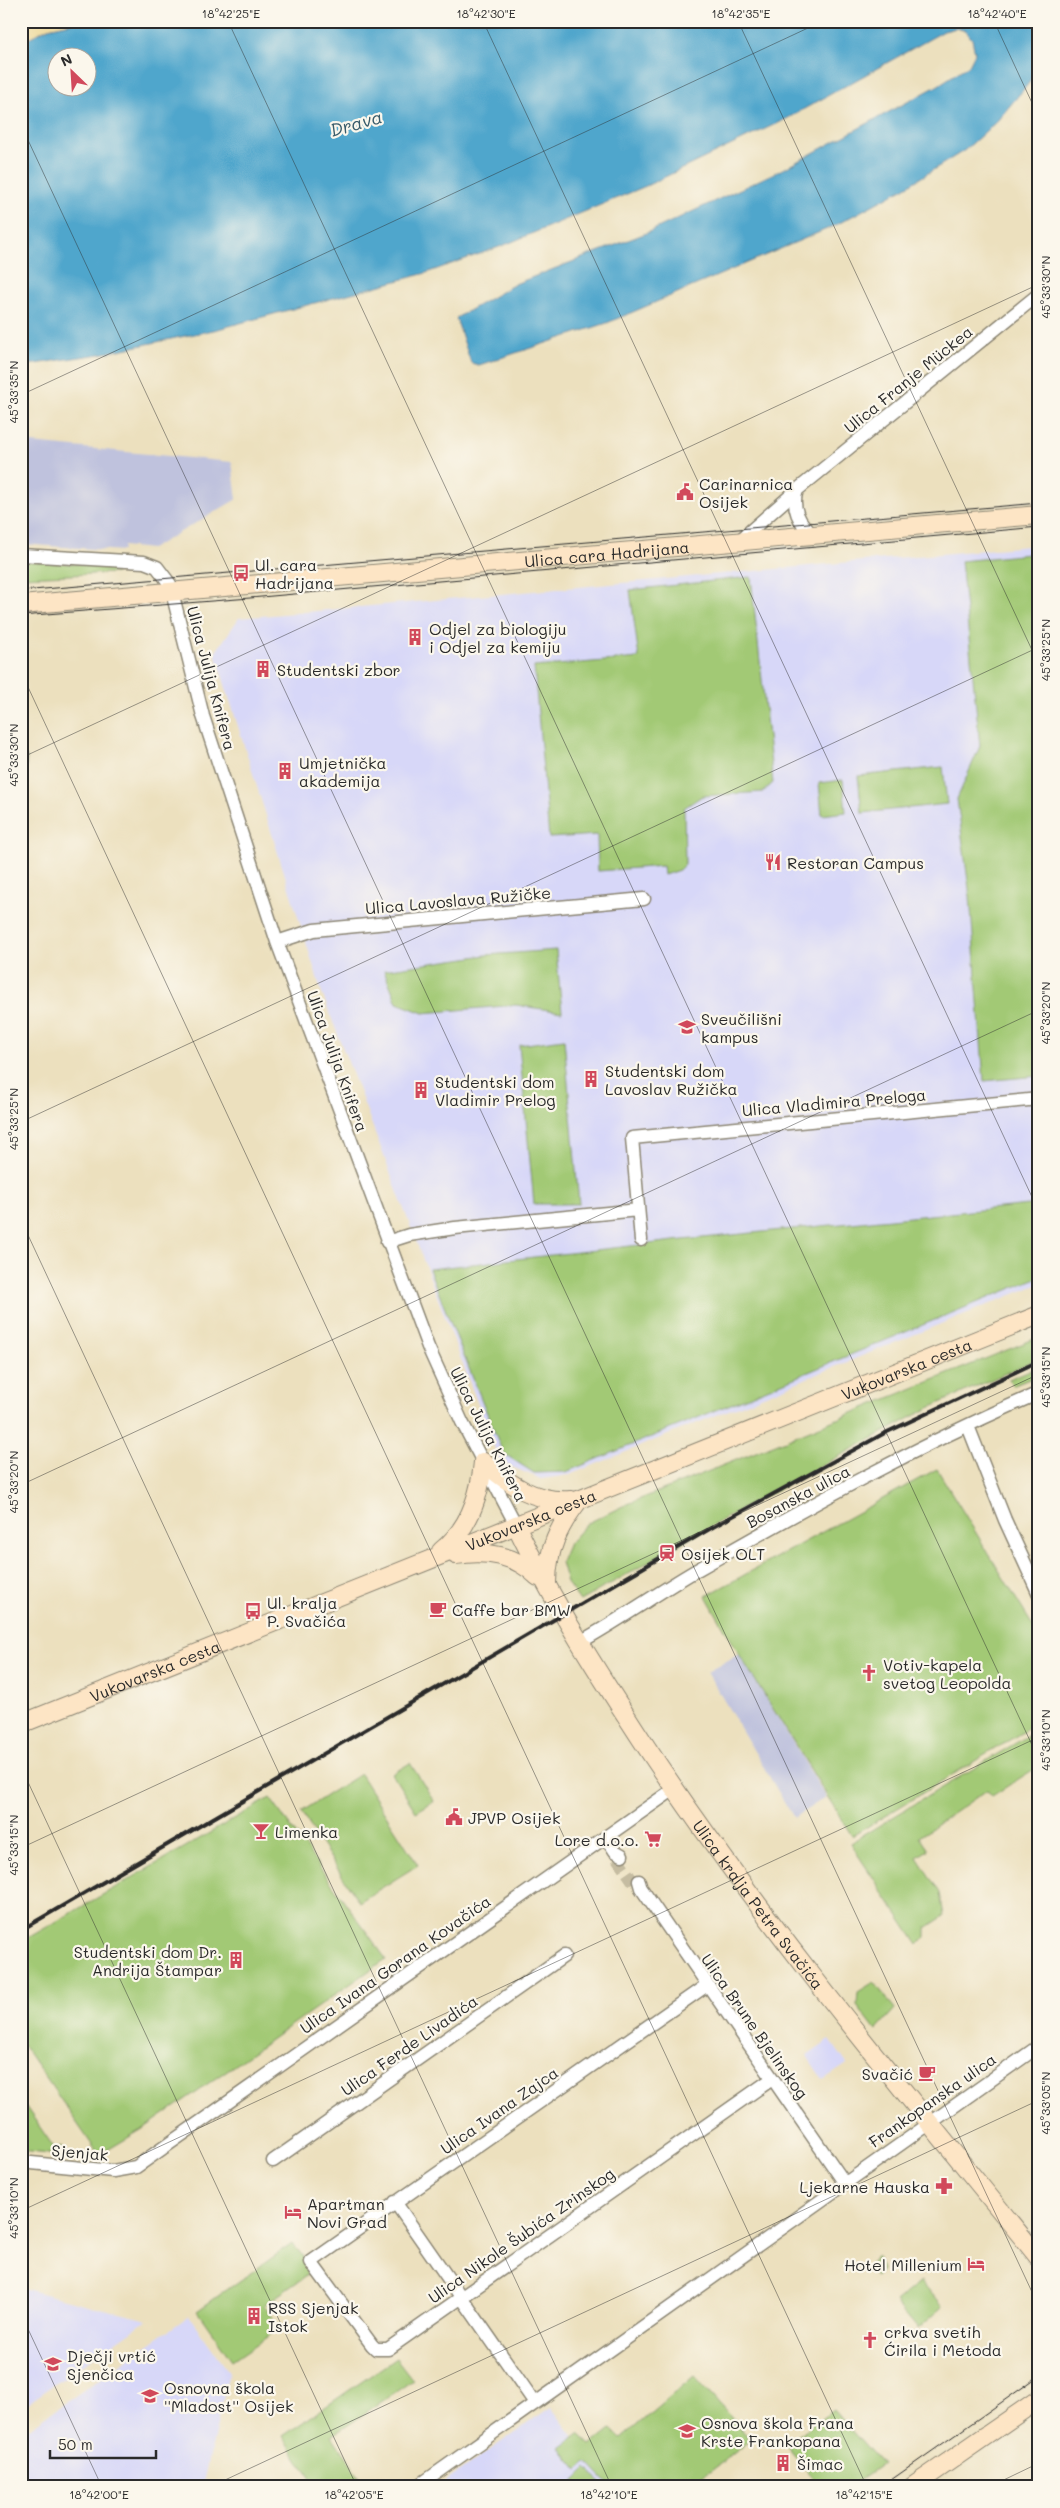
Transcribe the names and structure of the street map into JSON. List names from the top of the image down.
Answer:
{
  "streets": {
    "main road": ["Ulica cara Hadrijana", "Vukovarska cesta", "Ulica kralja Petra Svačića"],
    "street": [
      "Ulica Franje Mückea",
      "Ulica Julija Knifera",
      "Ulica Lavoslava Ružičke",
      "Ulica Vladimira Preloga",
      "Bosanska ulica",
      "Ulica Ivana Gorana Kovačića",
      "Ulica Brune Bjelinskog",
      "Ulica Ferde Livadića",
      "Frankopanska ulica",
      "Ulica Ivana Zajca",
      "Sjenjak",
      "Ulica Nikole Šubića Zrinskog"
    ]
  },
  "crossings": [
    ["Ulica Franje Mückea", "Ulica cara Hadrijana"],
    ["Ulica cara Hadrijana", "Ulica Julija Knifera"],
    ["Ulica Julija Knifera", "Ulica Lavoslava Ružičke"],
    ["Ulica Julija Knifera", "Vukovarska cesta"],
    ["Ulica Julija Knifera", "Ulica kralja Petra Svačića"],
    ["Vukovarska cesta", "Ulica kralja Petra Svačića"],
    ["Bosanska ulica", "Ulica kralja Petra Svačića"],
    ["Ulica kralja Petra Svačića", "Ulica Ivana Gorana Kovačića"],
    ["Ulica kralja Petra Svačića", "Frankopanska ulica"],
    ["Ulica Ivana Gorana Kovačića", "Sjenjak"],
    ["Ulica Brune Bjelinskog", "Frankopanska ulica"],
    ["Ulica Brune Bjelinskog", "Ulica Ivana Zajca"],
    ["Ulica Brune Bjelinskog", "Ulica Nikole Šubića Zrinskog"],
    ["Ulica Ivana Zajca", "Ulica Nikole Šubića Zrinskog"]
  ],
  "water": ["Drava"],
  "places": {
    "public building": ["Carinarnica Osijek", "JPVP Osijek"],
    "bus stop": ["Ul. cara Hadrijana", "Ul. kralja P. Svačića"],
    "building": [
      "Odjel za biologiju i Odjel za kemiju",
      "Studentski zbor",
      "Umjetnička akademija",
      "Studentski dom Lavoslav Ružička",
      "Studentski dom Vladimir Prelog",
      "Studentski dom Dr. Andrija Štampar",
      "RSS Sjenjak Istok",
      "Šimac"
    ],
    "restaurant": ["Restoran Campus"],
    "school or university": [
      "Sveučilišni kampus",
      "Dječji vrtić Sjenčica",
      "Osnovna škola ''Mladost'' Osijek",
      "Osnova škola Frana Krste Frankopana"
    ],
    "station": ["Osijek OLT"],
    "cafe": ["Caffe bar BMW", "Svačić"],
    "church": ["Votiv-kapela svetog Leopolda", "crkva svetih Ćirila i Metoda"],
    "bar": ["Limenka"],
    "supermarket": ["Lore d.o.o."],
    "pharmacy": ["Ljekarne Hauska"],
    "hotel": ["Apartman Novi Grad", "Hotel Millenium"]
  },
  "scale_bar": "50 m",
  "north": "top left",
  "coordinates": [
    "18°42'25\"E",
    "18°42'30\"E",
    "18°42'35\"E",
    "18°42'40\"E",
    "45°33'30\"N",
    "45°33'35\"N",
    "45°33'25\"N",
    "45°33'20\"N",
    "45°33'15\"N",
    "45°33'10\"N",
    "45°33'05\"N",
    "18°42'00\"E",
    "18°42'05\"E",
    "18°42'10\"E",
    "18°42'15\"E"
  ]
}
